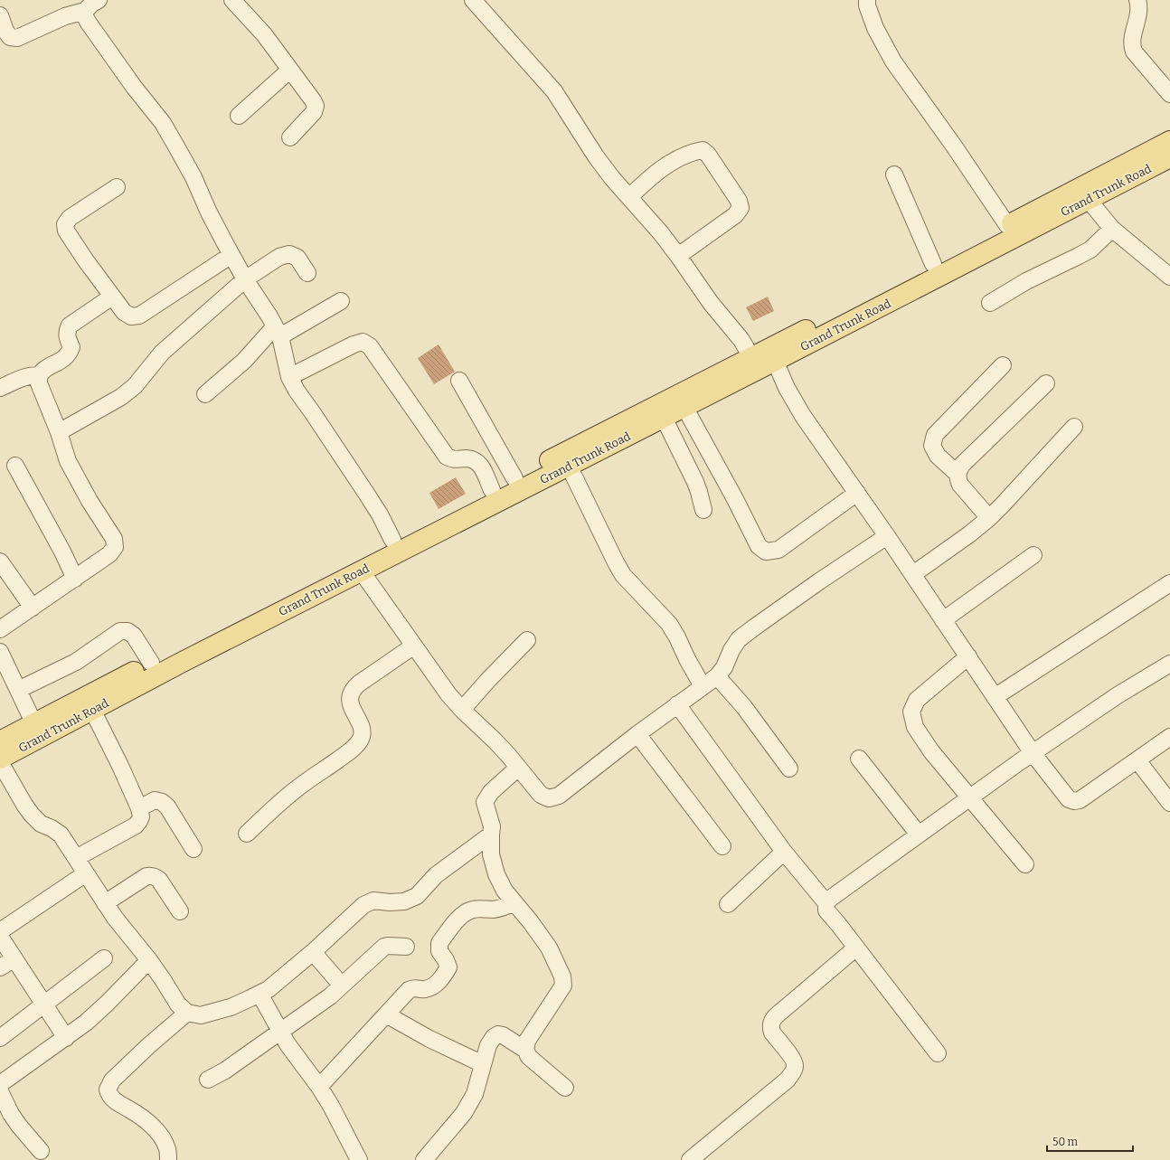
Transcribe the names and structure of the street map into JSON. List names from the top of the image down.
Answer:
{
  "streets": {
    "main road": ["Grand Trunk Road"]
  },
  "scale_bar": "50 m"
}
